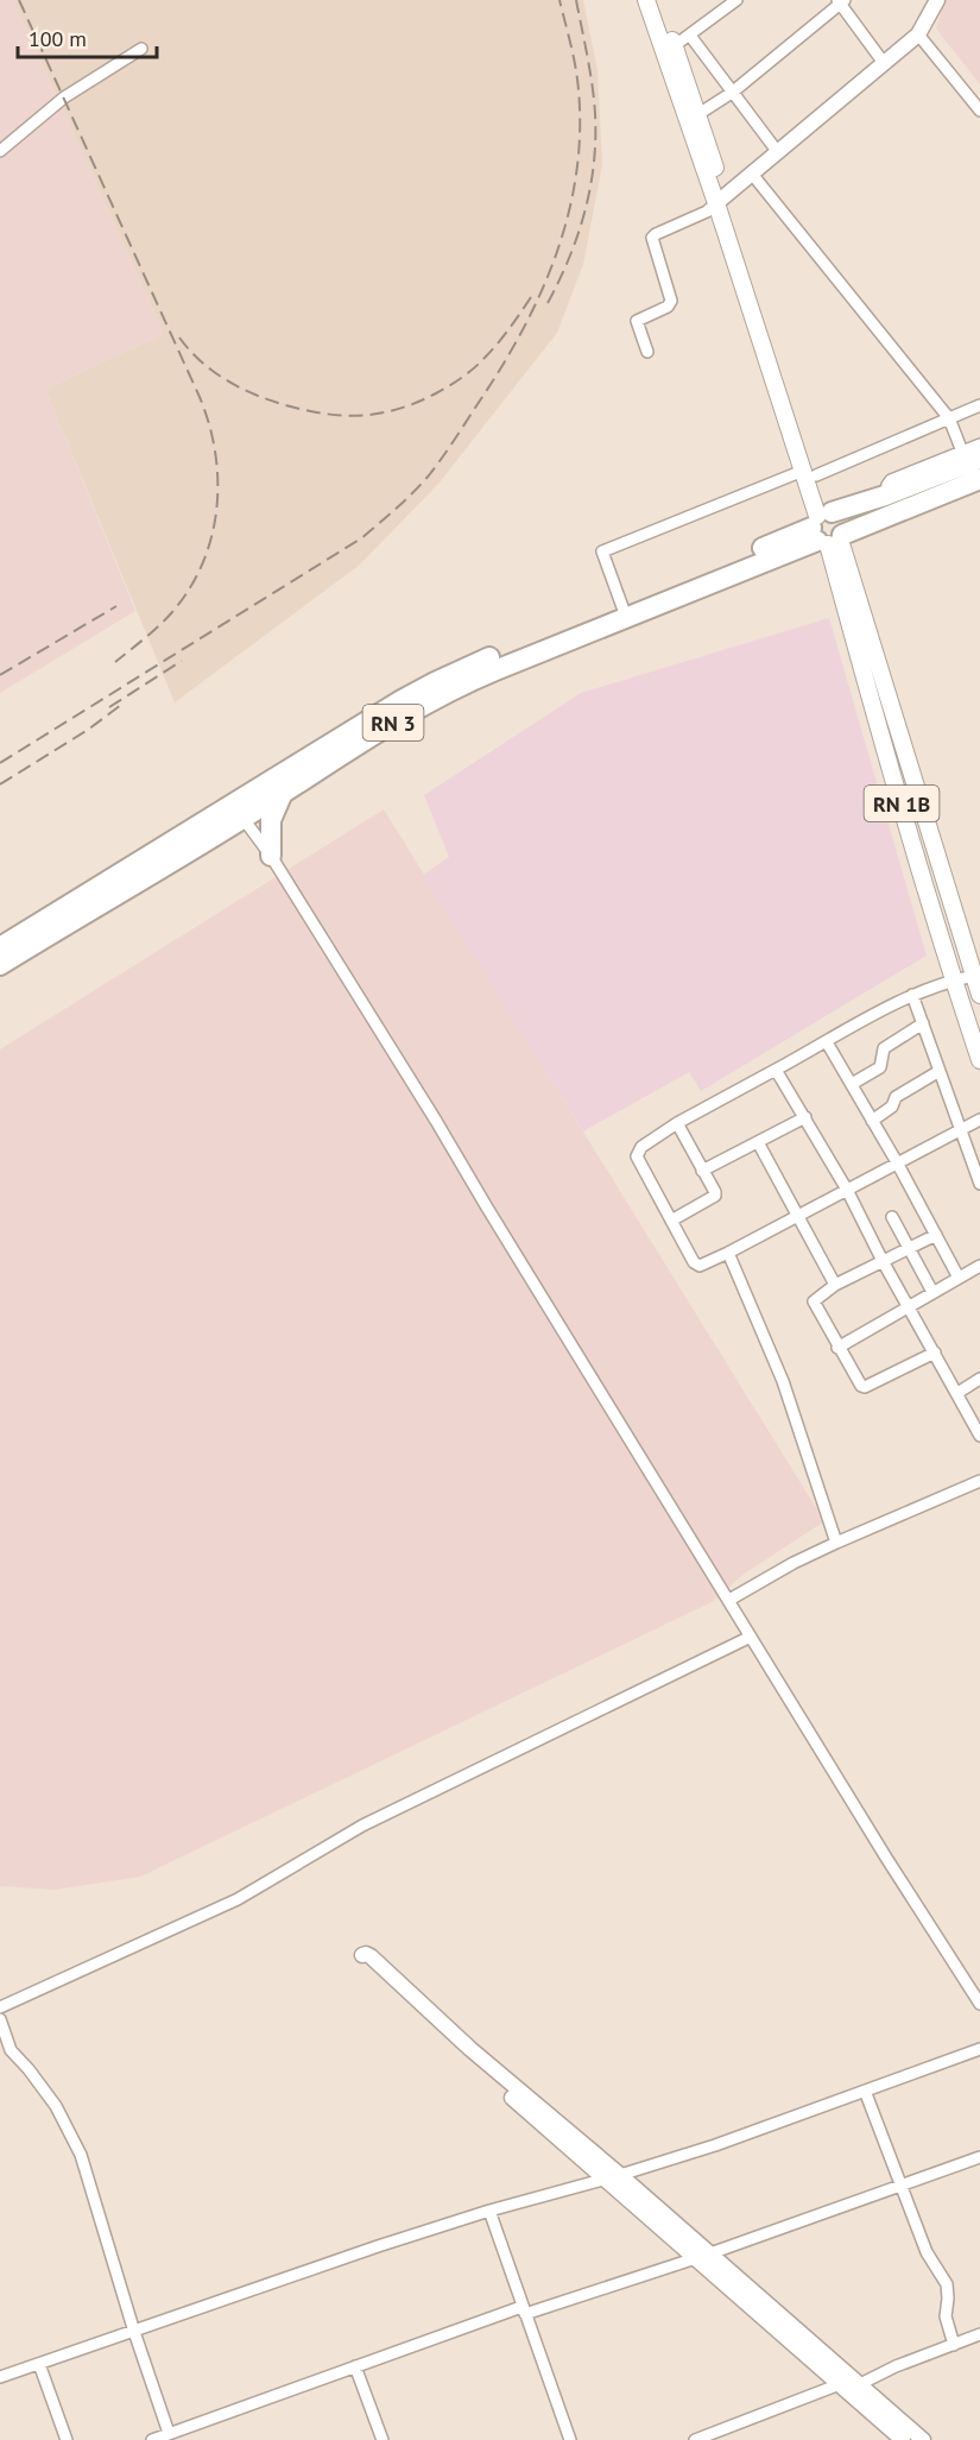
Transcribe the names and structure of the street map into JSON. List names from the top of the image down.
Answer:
{
  "streets": {
    "highway": ["RN 3"],
    "main road": ["RN 1B"]
  },
  "crossings": [
    ["RN 3", "RN 1B"]
  ],
  "scale_bar": "100 m"
}
